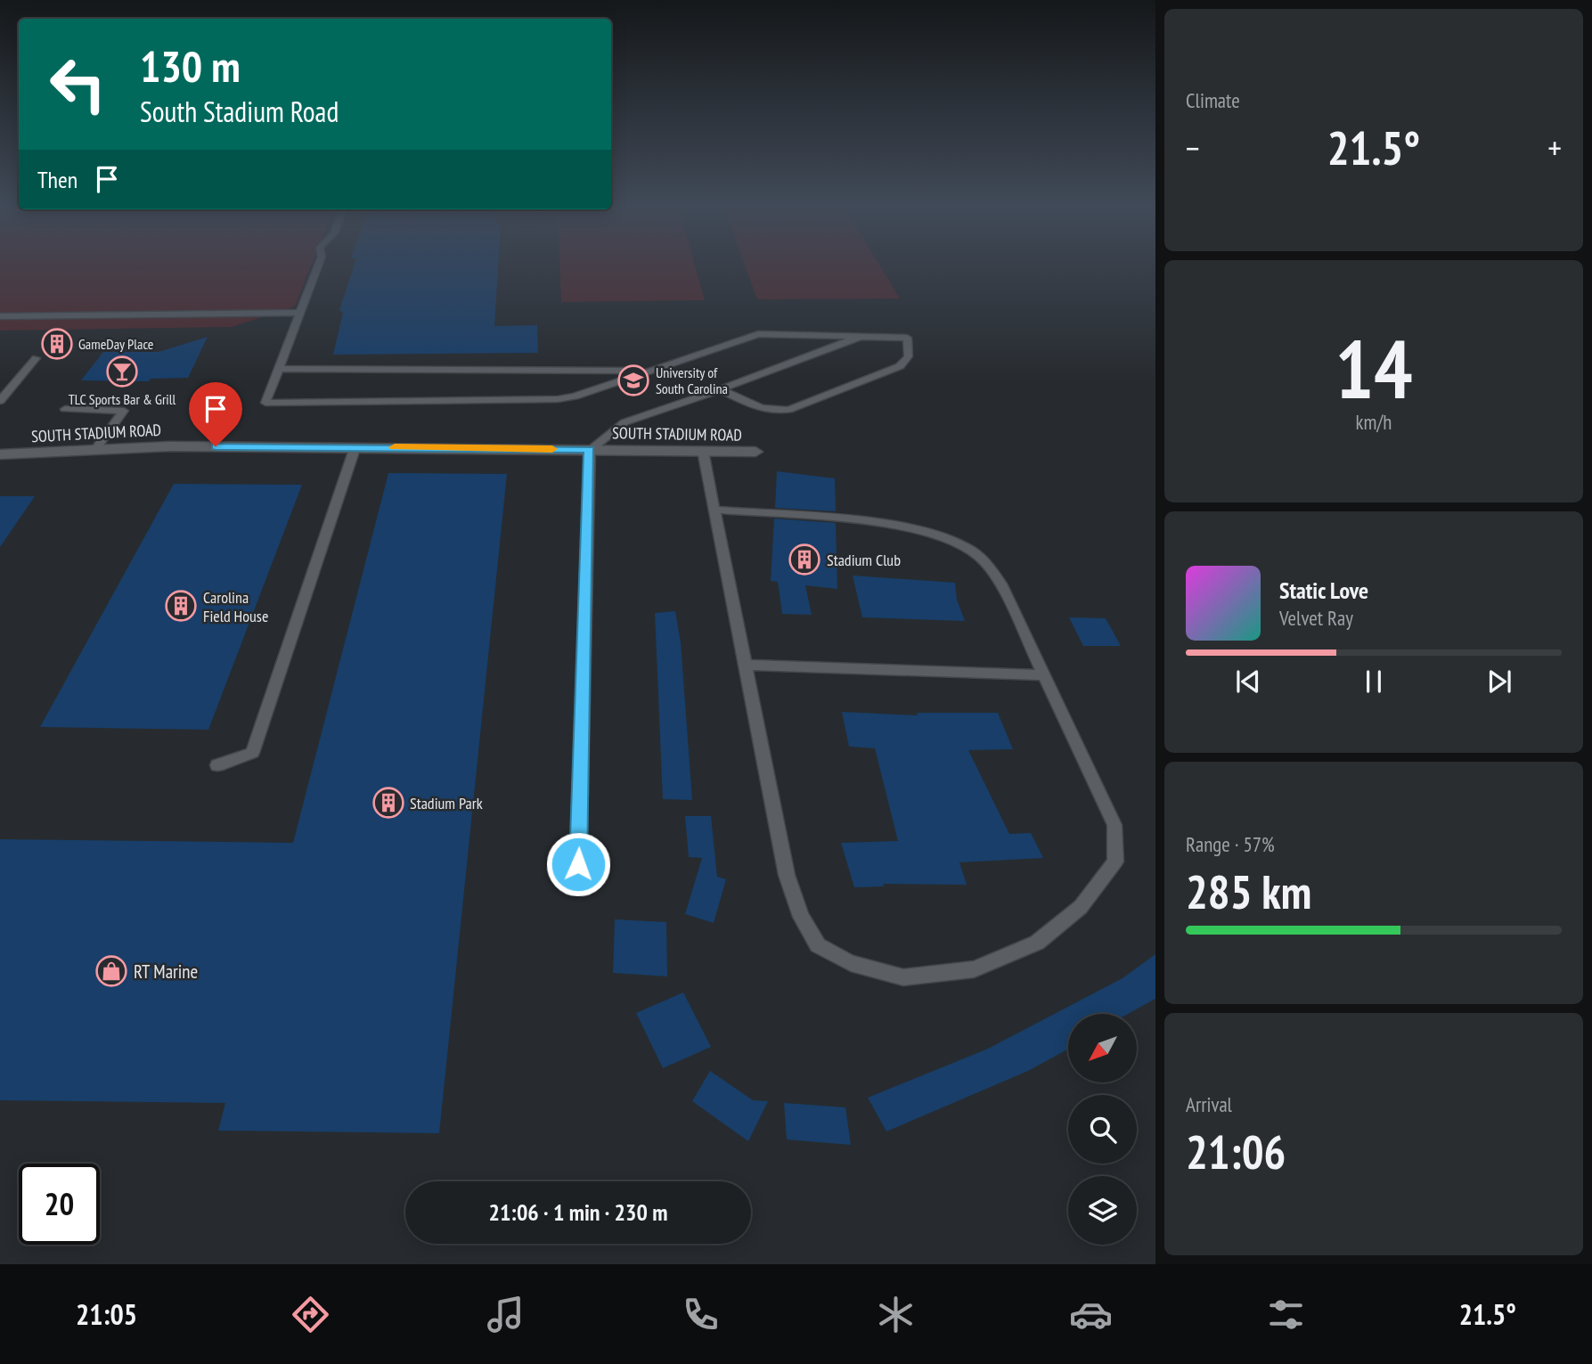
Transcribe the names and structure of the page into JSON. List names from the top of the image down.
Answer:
{
  "streets": {
    "street": ["SOUTH STADIUM ROAD"]
  },
  "places": {
    "building": [
      "GameDay Place",
      "Stadium Club",
      "Carolina Field House",
      "Stadium Park"
    ],
    "bar": ["TLC Sports Bar & Grill"],
    "school or university": ["University of South Carolina"],
    "shop": ["RT Marine"]
  },
  "north": "bottom left",
  "page": {
    "tile": [
      "Climate",
      ["14", "km/h"],
      ["Range · 57%", "285 km"],
      ["Arrival", "21:06"]
    ],
    "turn": ["130 m", "South Stadium Road"],
    "heat": ["−", "21.5°", "+"],
    "then": "Then",
    "song": ["Static Love", "Velvet Ray"],
    "limit": "20",
    "trip": "21:06 · 1 min · 230 m",
    "tabs": ["21:05", "21.5°"]
  }
}
